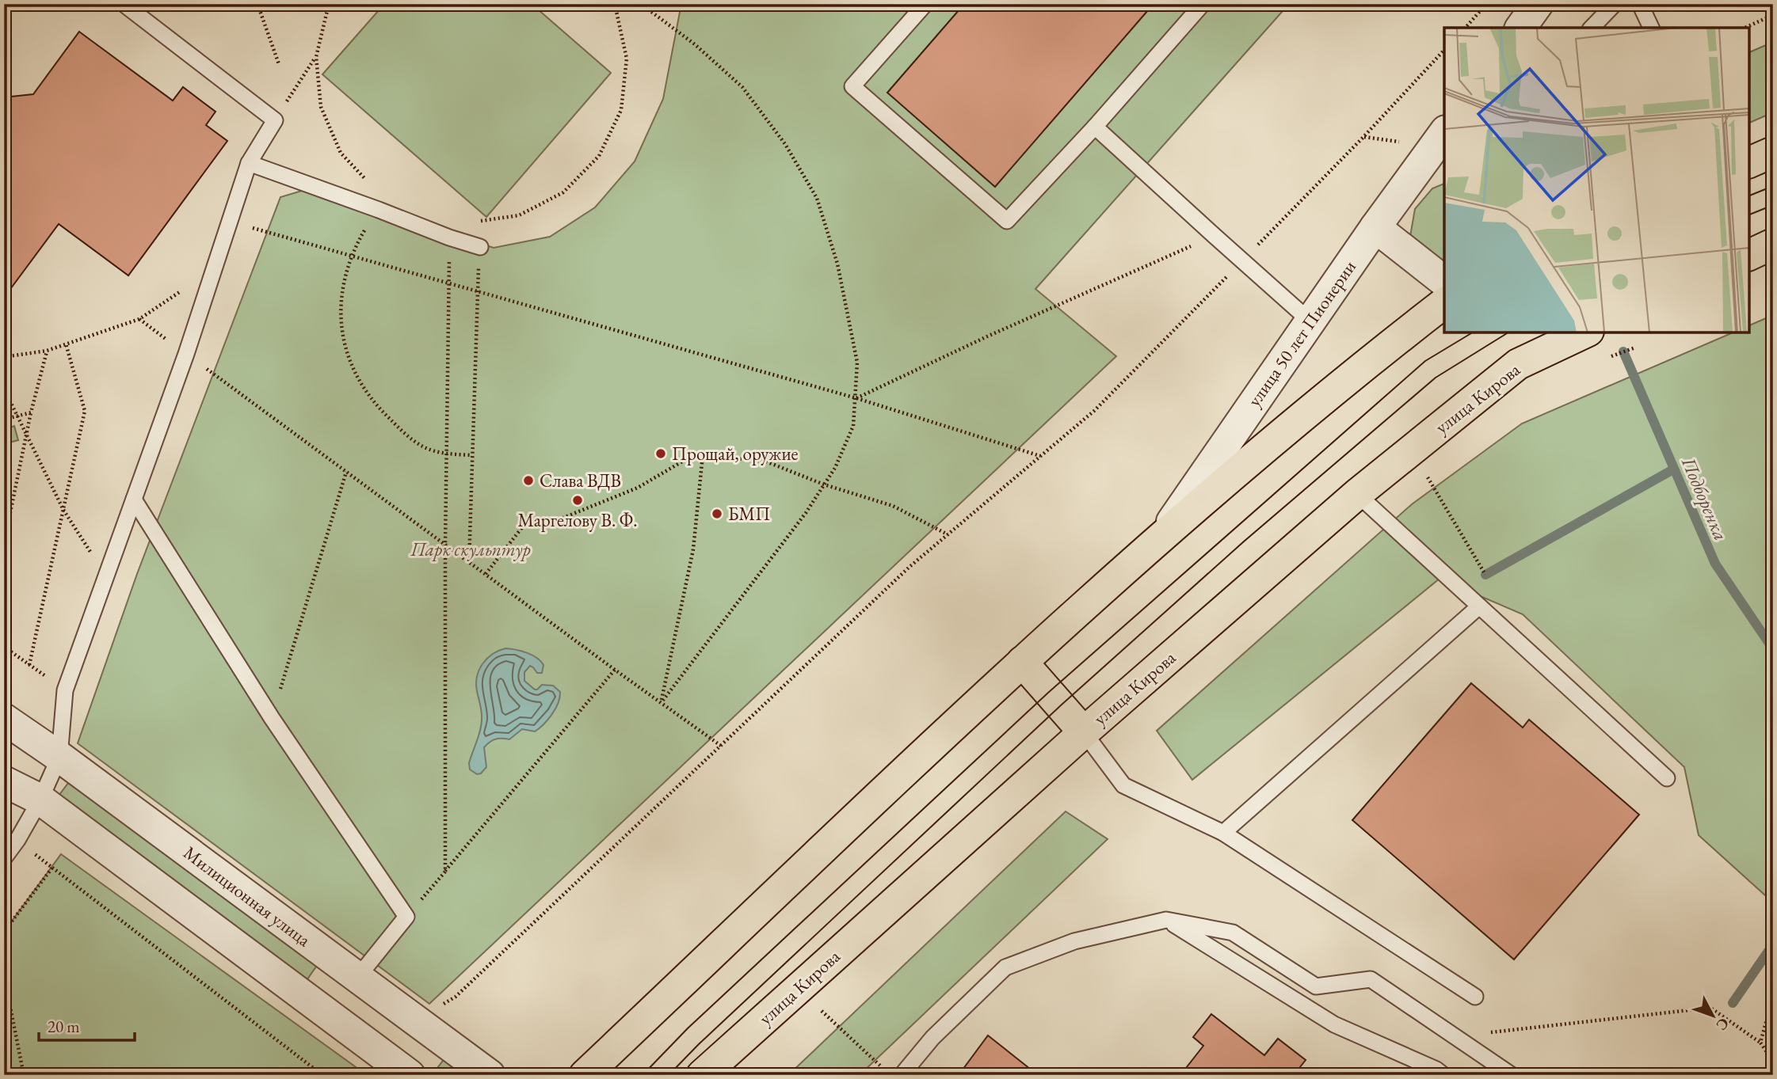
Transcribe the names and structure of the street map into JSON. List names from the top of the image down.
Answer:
{
  "streets": {
    "main road": ["улица Кирова"],
    "street": ["улица 50 лет Пионерии", "Милиционная улица"]
  },
  "water": ["Подборенка"],
  "parks": ["Парк скульптур"],
  "places": [
    "Прощай, оружие",
    "Слава ВДВ",
    "Маргелову В. Ф.",
    "БМП"
  ],
  "scale_bar": "20 m",
  "north": "bottom right"
}
